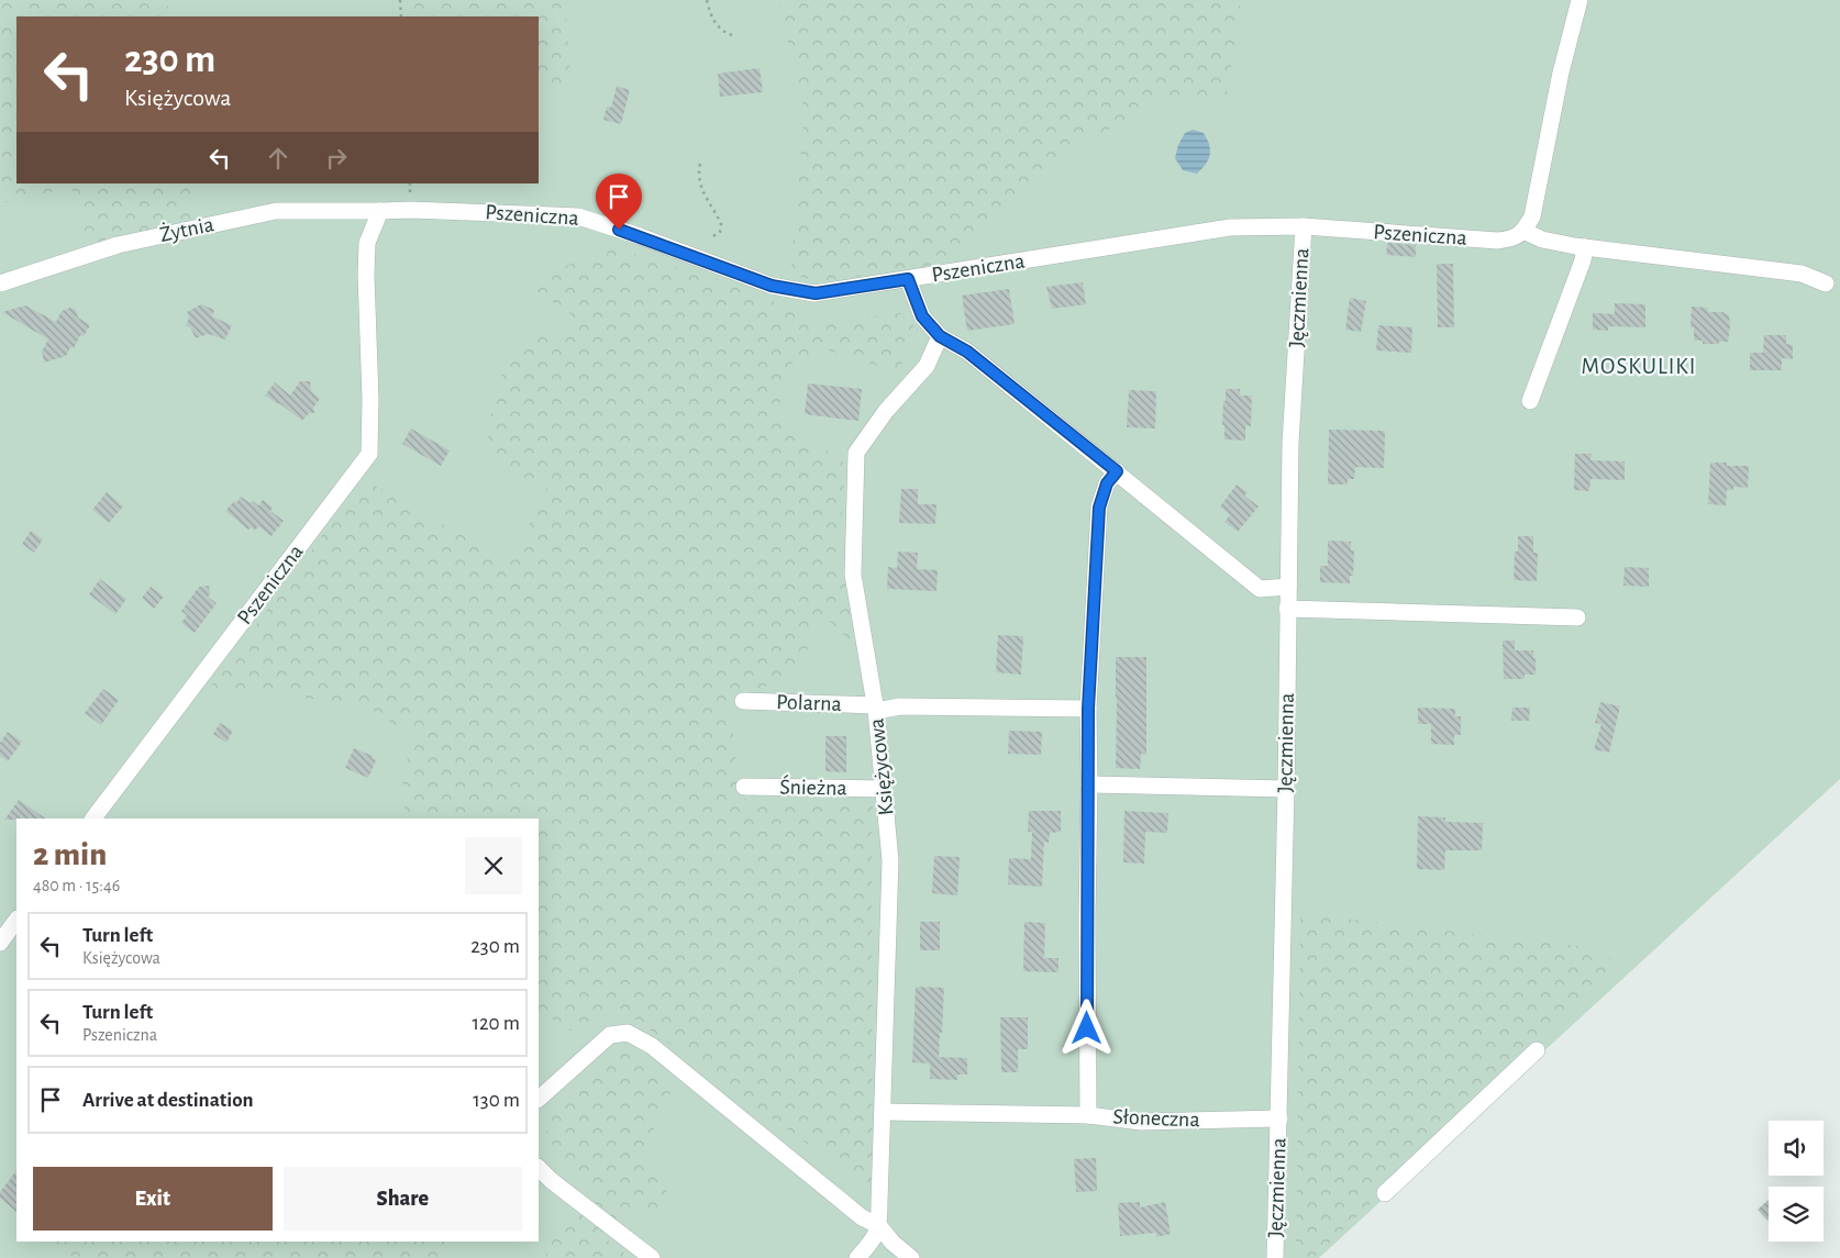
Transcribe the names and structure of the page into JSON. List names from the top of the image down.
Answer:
{
  "streets": {
    "street": [
      "Pszeniczna",
      "Żytnia",
      "Jęczmienna",
      "Polarna",
      "Księżycowa",
      "Śnieżna",
      "Słoneczna"
    ]
  },
  "crossings": [
    ["Pszeniczna", "Żytnia"],
    ["Pszeniczna", "Jęczmienna"],
    ["Jęczmienna", "Słoneczna"],
    ["Polarna", "Księżycowa"],
    ["Polarna", "Słoneczna"],
    ["Księżycowa", "Śnieżna"]
  ],
  "districts": ["MOSKULIKI"],
  "page": {
    "turn": ["230 m", "Księżycowa"],
    "heading": ["2 min", "480 m · 15:46"],
    "list": [
      {
        "name": "Turn left",
        "note": "Księżycowa",
        "value": "230 m"
      },
      {
        "name": "Turn left",
        "note": "Pszeniczna",
        "value": "120 m"
      },
      {
        "name": "Arrive at destination",
        "value": "130 m"
      }
    ],
    "buttons": ["Exit", "Share"]
  }
}
